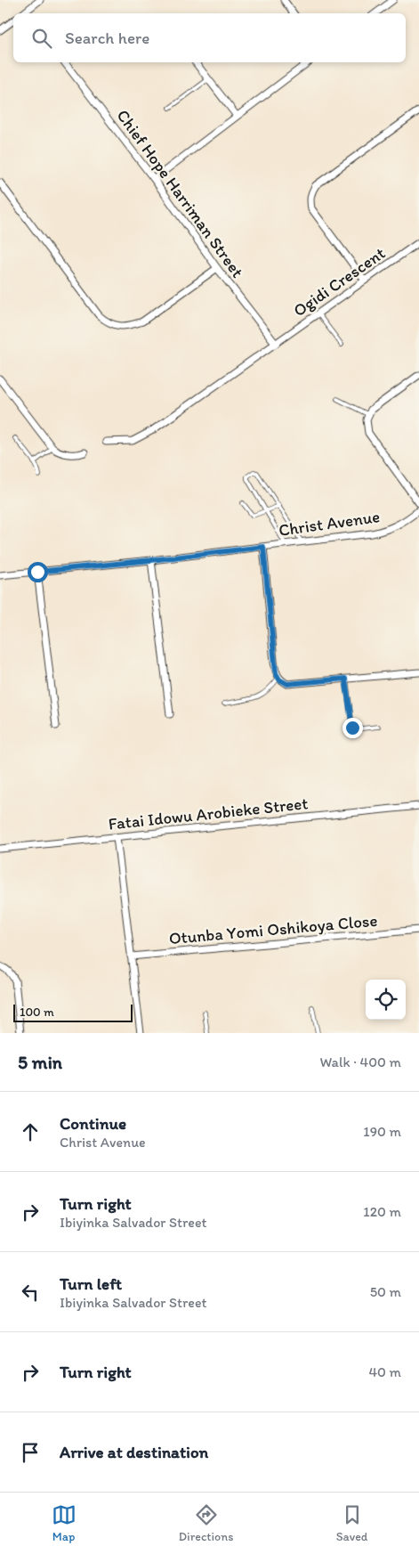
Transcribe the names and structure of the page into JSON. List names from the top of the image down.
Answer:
{
  "streets": {
    "street": [
      "Chief Hope Harriman Street",
      "Ogidi Crescent",
      "Christ Avenue",
      "Fatai Idowu Arobieke Street",
      "Otunba Yomi Oshikoya Close"
    ]
  },
  "crossings": [
    ["Chief Hope Harriman Street", "Ogidi Crescent"]
  ],
  "scale_bar": "100 m",
  "page": {
    "search": "Search here",
    "scale": "100 m",
    "heading": ["5 min", "Walk · 400 m"],
    "list": [
      ["Continue", "Christ Avenue", "190 m"],
      ["Turn right", "Ibiyinka Salvador Street", "120 m"],
      ["Turn left", "Ibiyinka Salvador Street", "50 m"],
      ["Turn right", "40 m"],
      "Arrive at destination"
    ],
    "nav": ["Map", "Directions", "Saved"]
  }
}
